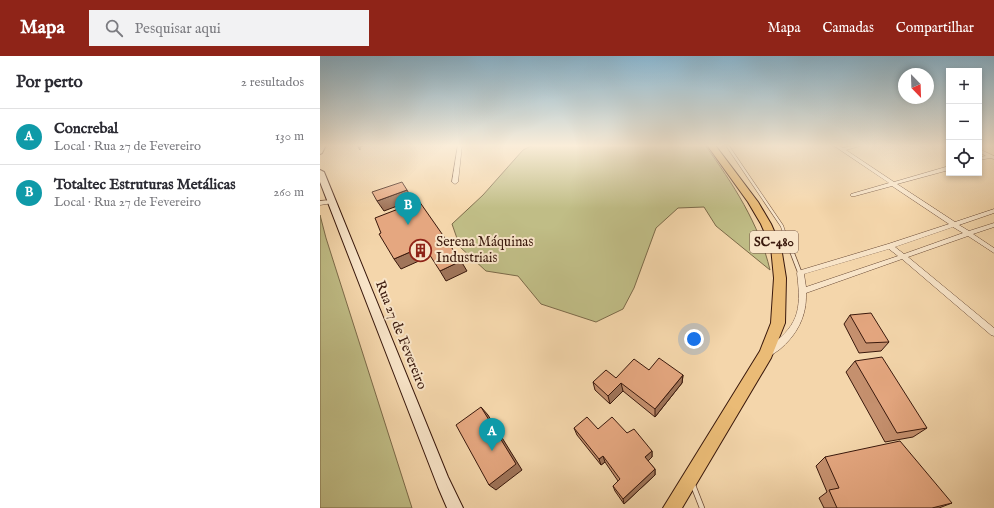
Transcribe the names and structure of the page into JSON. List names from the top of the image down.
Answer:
{
  "streets": {
    "main road": ["SC-480", "Rua 27 de Fevereiro"]
  },
  "places": {
    "building": ["Serena Máquinas Industriais"]
  },
  "north": "bottom right",
  "page": {
    "header": "Mapa",
    "search": "Pesquisar aqui",
    "nav": ["Mapa", "Camadas", "Compartilhar"],
    "heading": ["Por perto", "2 resultados"],
    "map_buttons": ["+", "−"],
    "list": [
      {
        "mark": "A",
        "name": "Concrebal",
        "note": "Local · Rua 27 de Fevereiro",
        "value": "130 m"
      },
      {
        "mark": "B",
        "name": "Totaltec Estruturas Metálicas",
        "note": "Local · Rua 27 de Fevereiro",
        "value": "260 m"
      }
    ],
    "pins": ["B", "A"]
  }
}
